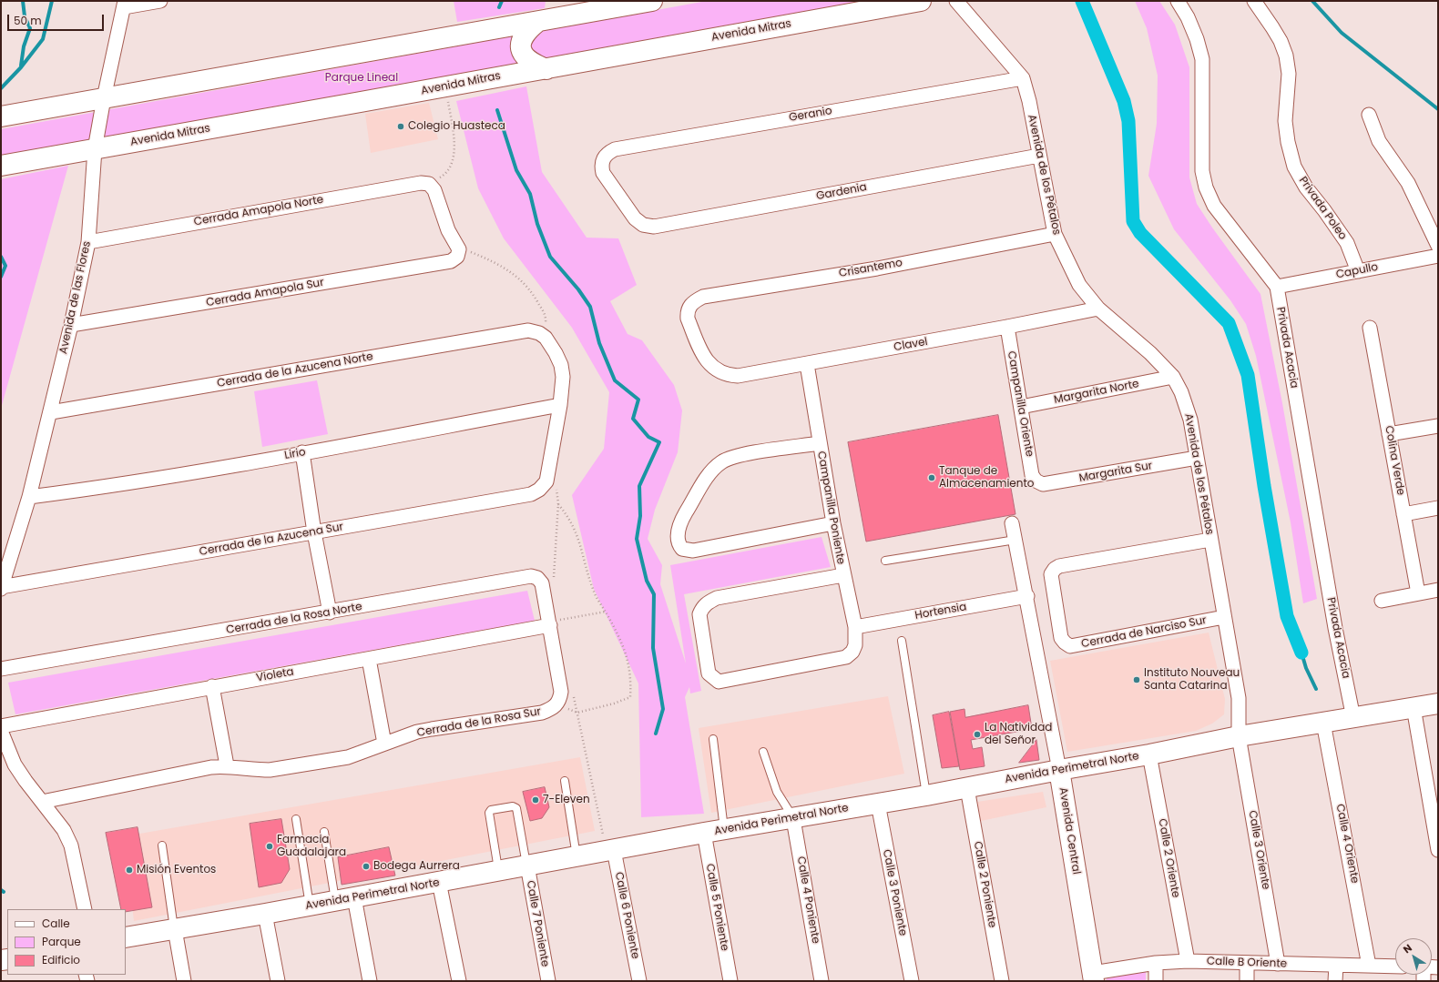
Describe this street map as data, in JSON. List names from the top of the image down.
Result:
{
  "streets": {
    "street": [
      "Avenida Mitras",
      "Geranio",
      "Avenida de los Pétalos",
      "Gardenia",
      "Privada Poleo",
      "Cerrada Amapola Norte",
      "Crisantemo",
      "Capullo",
      "Cerrada Amapola Sur",
      "Avenida de las Flores",
      "Clavel",
      "Privada Acacia",
      "Cerrada de la Azucena Norte",
      "Margarita Norte",
      "Campanilla Oriente",
      "Lirio",
      "Colina Verde",
      "Margarita Sur",
      "Campanilla Poniente",
      "Cerrada de la Azucena Sur",
      "Hortensia",
      "Cerrada de la Rosa Norte",
      "Cerrada de Narciso Sur",
      "Violeta",
      "Cerrada de la Rosa Sur",
      "Avenida Perimetral Norte",
      "Avenida Central",
      "Calle 4 Oriente",
      "Calle 3 Oriente",
      "Calle 2 Oriente",
      "Calle 2 Poniente",
      "Calle 3 Poniente",
      "Calle 4 Poniente",
      "Calle 5 Poniente",
      "Calle 6 Poniente",
      "Calle 7 Poniente",
      "Calle B Oriente"
    ]
  },
  "crossings": [
    ["Avenida Mitras", "Avenida de las Flores"],
    ["Geranio", "Avenida de los Pétalos"],
    ["Geranio", "Gardenia"],
    ["Avenida de los Pétalos", "Gardenia"],
    ["Avenida de los Pétalos", "Crisantemo"],
    ["Avenida de los Pétalos", "Clavel"],
    ["Avenida de los Pétalos", "Margarita Norte"],
    ["Avenida de los Pétalos", "Margarita Sur"],
    ["Avenida de los Pétalos", "Cerrada de Narciso Sur"],
    ["Avenida de los Pétalos", "Avenida Perimetral Norte"],
    ["Avenida de los Pétalos", "Calle 3 Oriente"],
    ["Privada Poleo", "Capullo"],
    ["Cerrada Amapola Norte", "Avenida de las Flores"],
    ["Crisantemo", "Clavel"],
    ["Capullo", "Privada Acacia"],
    ["Cerrada Amapola Sur", "Avenida de las Flores"],
    ["Avenida de las Flores", "Cerrada de la Azucena Norte"],
    ["Avenida de las Flores", "Lirio"],
    ["Avenida de las Flores", "Cerrada de la Azucena Sur"],
    ["Clavel", "Campanilla Oriente"],
    ["Clavel", "Campanilla Poniente"],
    ["Privada Acacia", "Avenida Perimetral Norte"],
    ["Margarita Norte", "Campanilla Oriente"],
    ["Campanilla Oriente", "Margarita Sur"],
    ["Campanilla Poniente", "Hortensia"],
    ["Hortensia", "Avenida Central"],
    ["Cerrada de la Rosa Norte", "Violeta"],
    ["Avenida Perimetral Norte", "Avenida Central"],
    ["Avenida Perimetral Norte", "Calle 4 Oriente"],
    ["Avenida Perimetral Norte", "Calle 3 Oriente"],
    ["Avenida Perimetral Norte", "Calle 2 Oriente"],
    ["Avenida Perimetral Norte", "Calle 2 Poniente"],
    ["Avenida Perimetral Norte", "Calle 3 Poniente"],
    ["Avenida Perimetral Norte", "Calle 4 Poniente"],
    ["Avenida Perimetral Norte", "Calle 5 Poniente"],
    ["Avenida Perimetral Norte", "Calle 6 Poniente"],
    ["Avenida Perimetral Norte", "Calle 7 Poniente"],
    ["Avenida Central", "Calle B Oriente"],
    ["Calle 4 Oriente", "Calle B Oriente"],
    ["Calle 3 Oriente", "Calle B Oriente"],
    ["Calle 2 Oriente", "Calle B Oriente"]
  ],
  "parks": ["Parque Lineal"],
  "places": [
    "Colegio Huasteca",
    "Tanque de Almacenamiento",
    "Instituto Nouveau Santa Catarina",
    "La Natividad del Señor",
    "7-Eleven",
    "Farmacia Guadalajara",
    "Bodega Aurrera",
    "Misión Eventos"
  ],
  "legend": ["Calle", "Parque", "Edificio"],
  "scale_bar": "50 m",
  "north": "top left"
}
